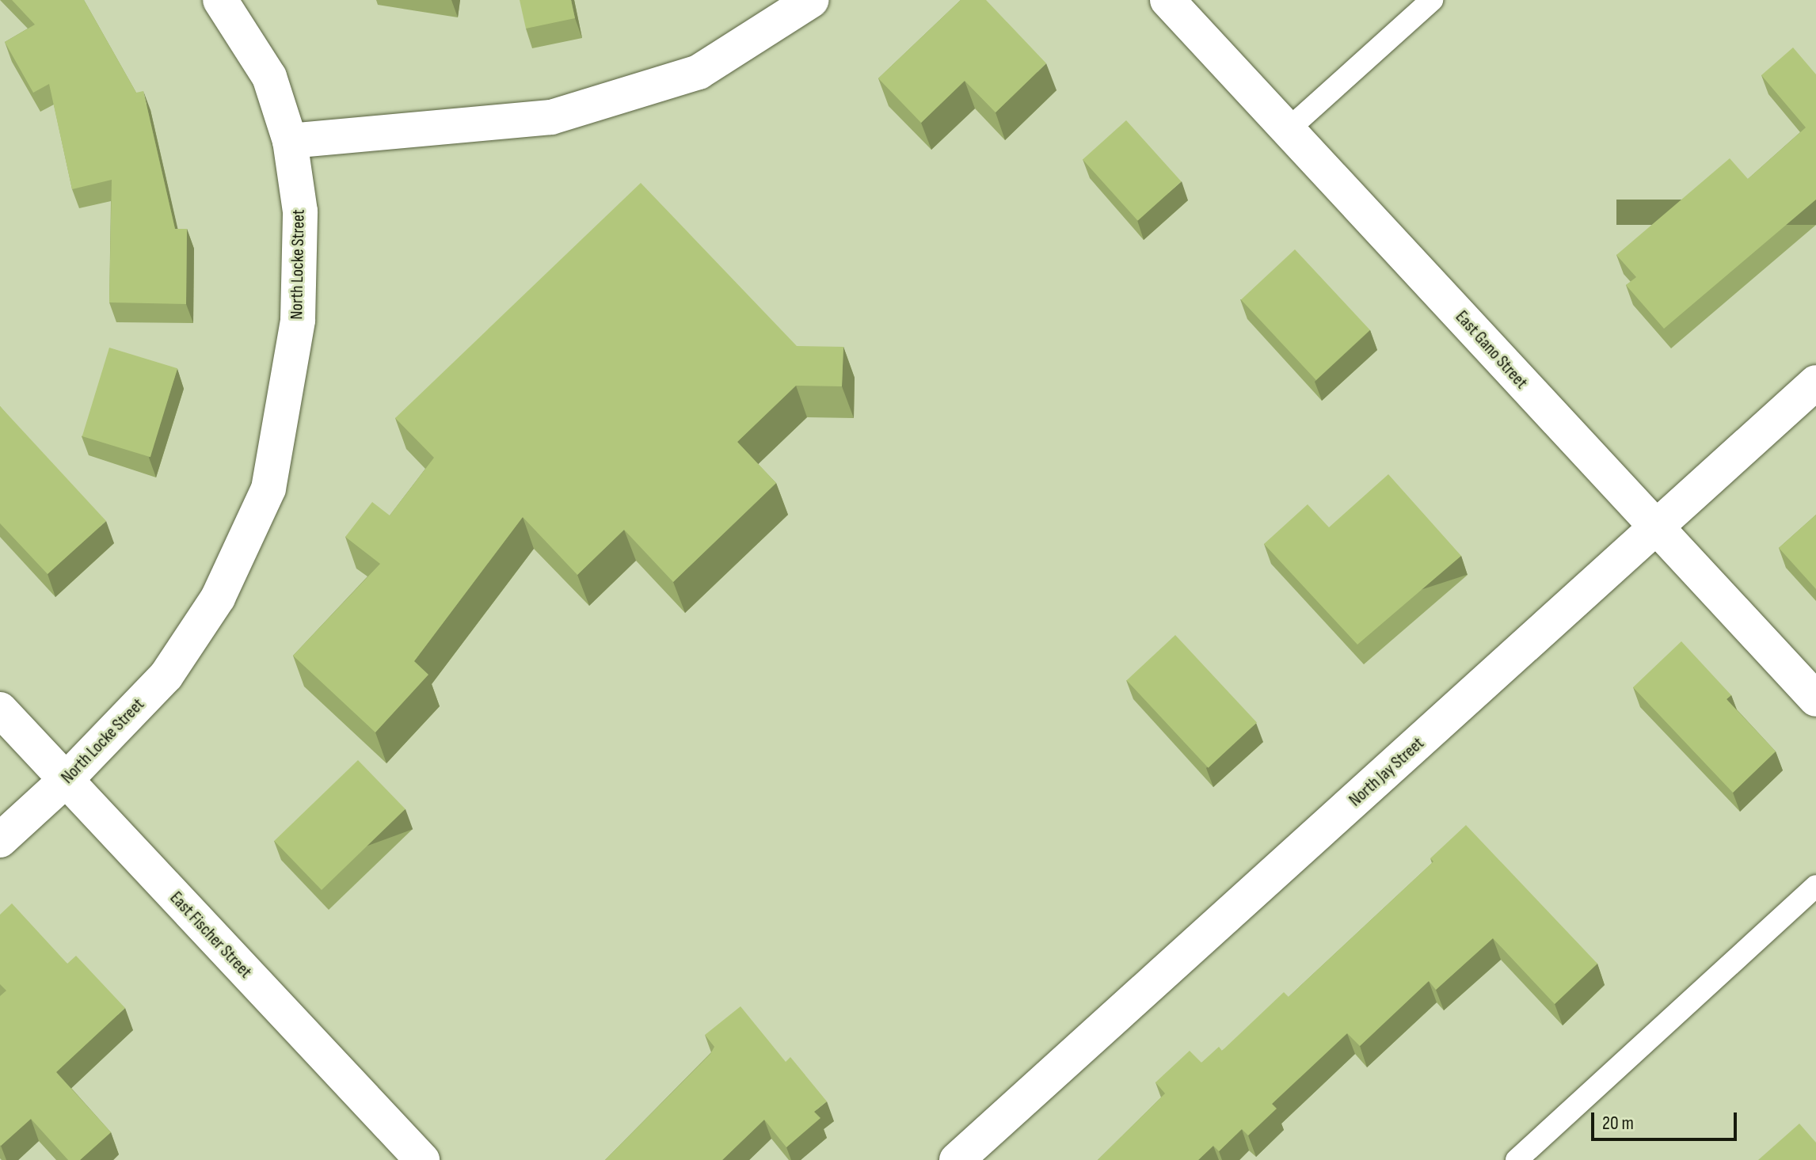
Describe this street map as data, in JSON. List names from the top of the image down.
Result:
{
  "streets": {
    "street": [
      "North Locke Street",
      "East Gano Street",
      "North Jay Street",
      "East Fischer Street"
    ]
  },
  "crossings": [
    ["North Locke Street", "East Fischer Street"],
    ["East Gano Street", "North Jay Street"]
  ],
  "scale_bar": "20 m"
}
